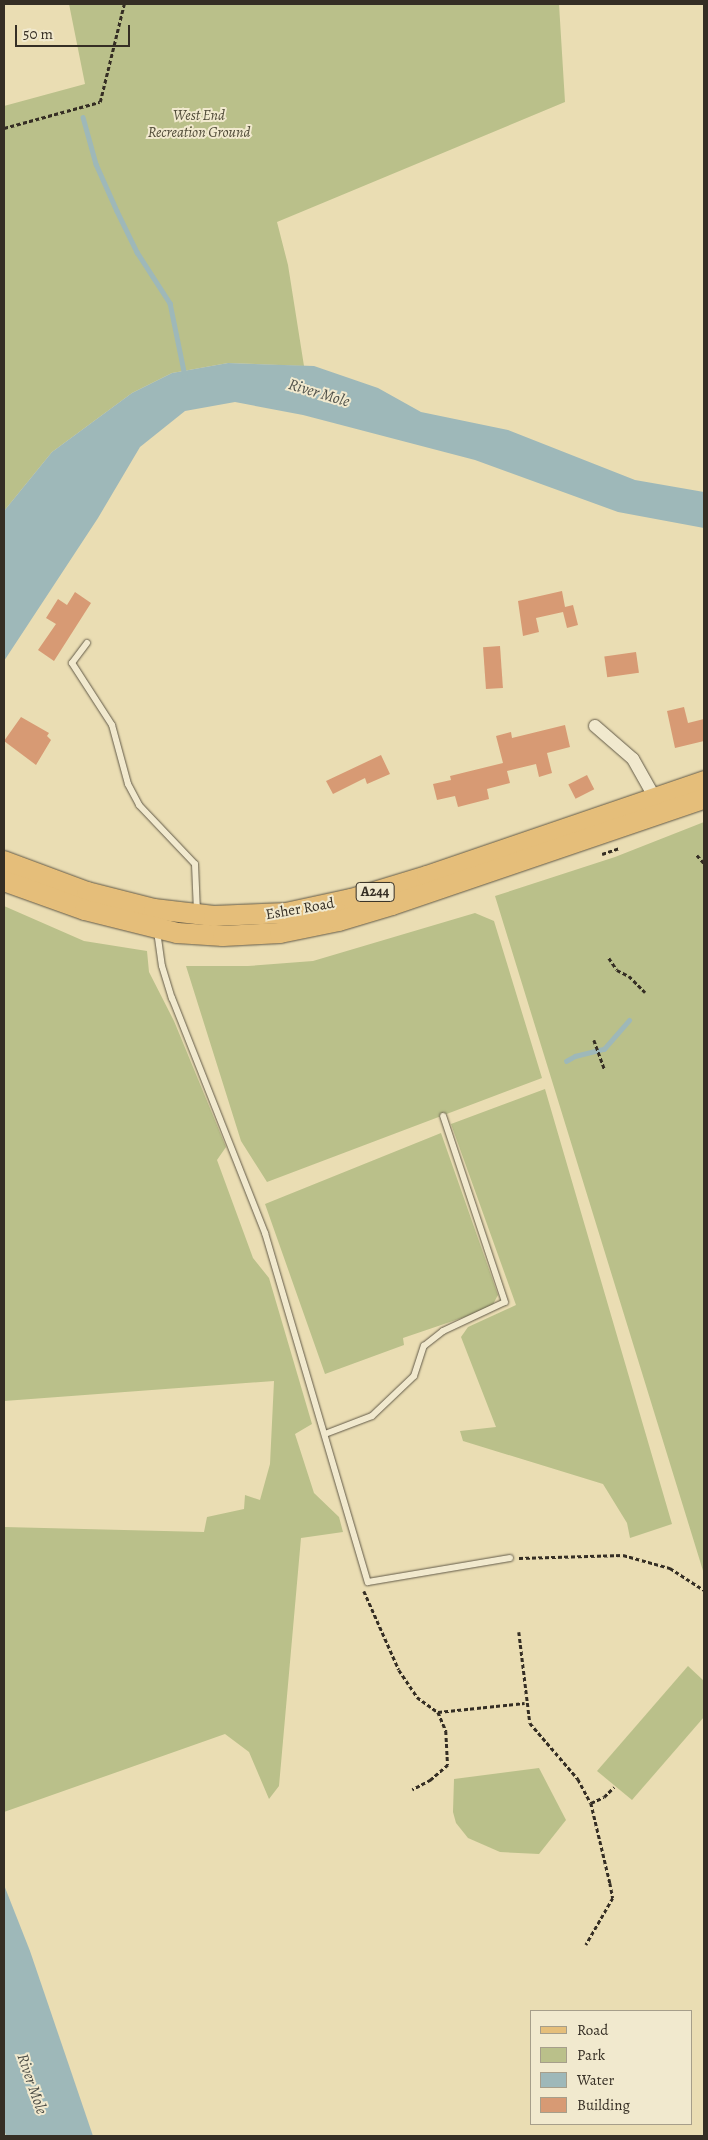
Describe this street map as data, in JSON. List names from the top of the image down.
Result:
{
  "streets": {
    "main road": ["A244", "Esher Road"]
  },
  "water": ["River Mole"],
  "parks": ["West End Recreation Ground"],
  "legend": [
    "Road",
    "Park",
    "Water",
    "Building"
  ],
  "scale_bar": "50 m"
}
